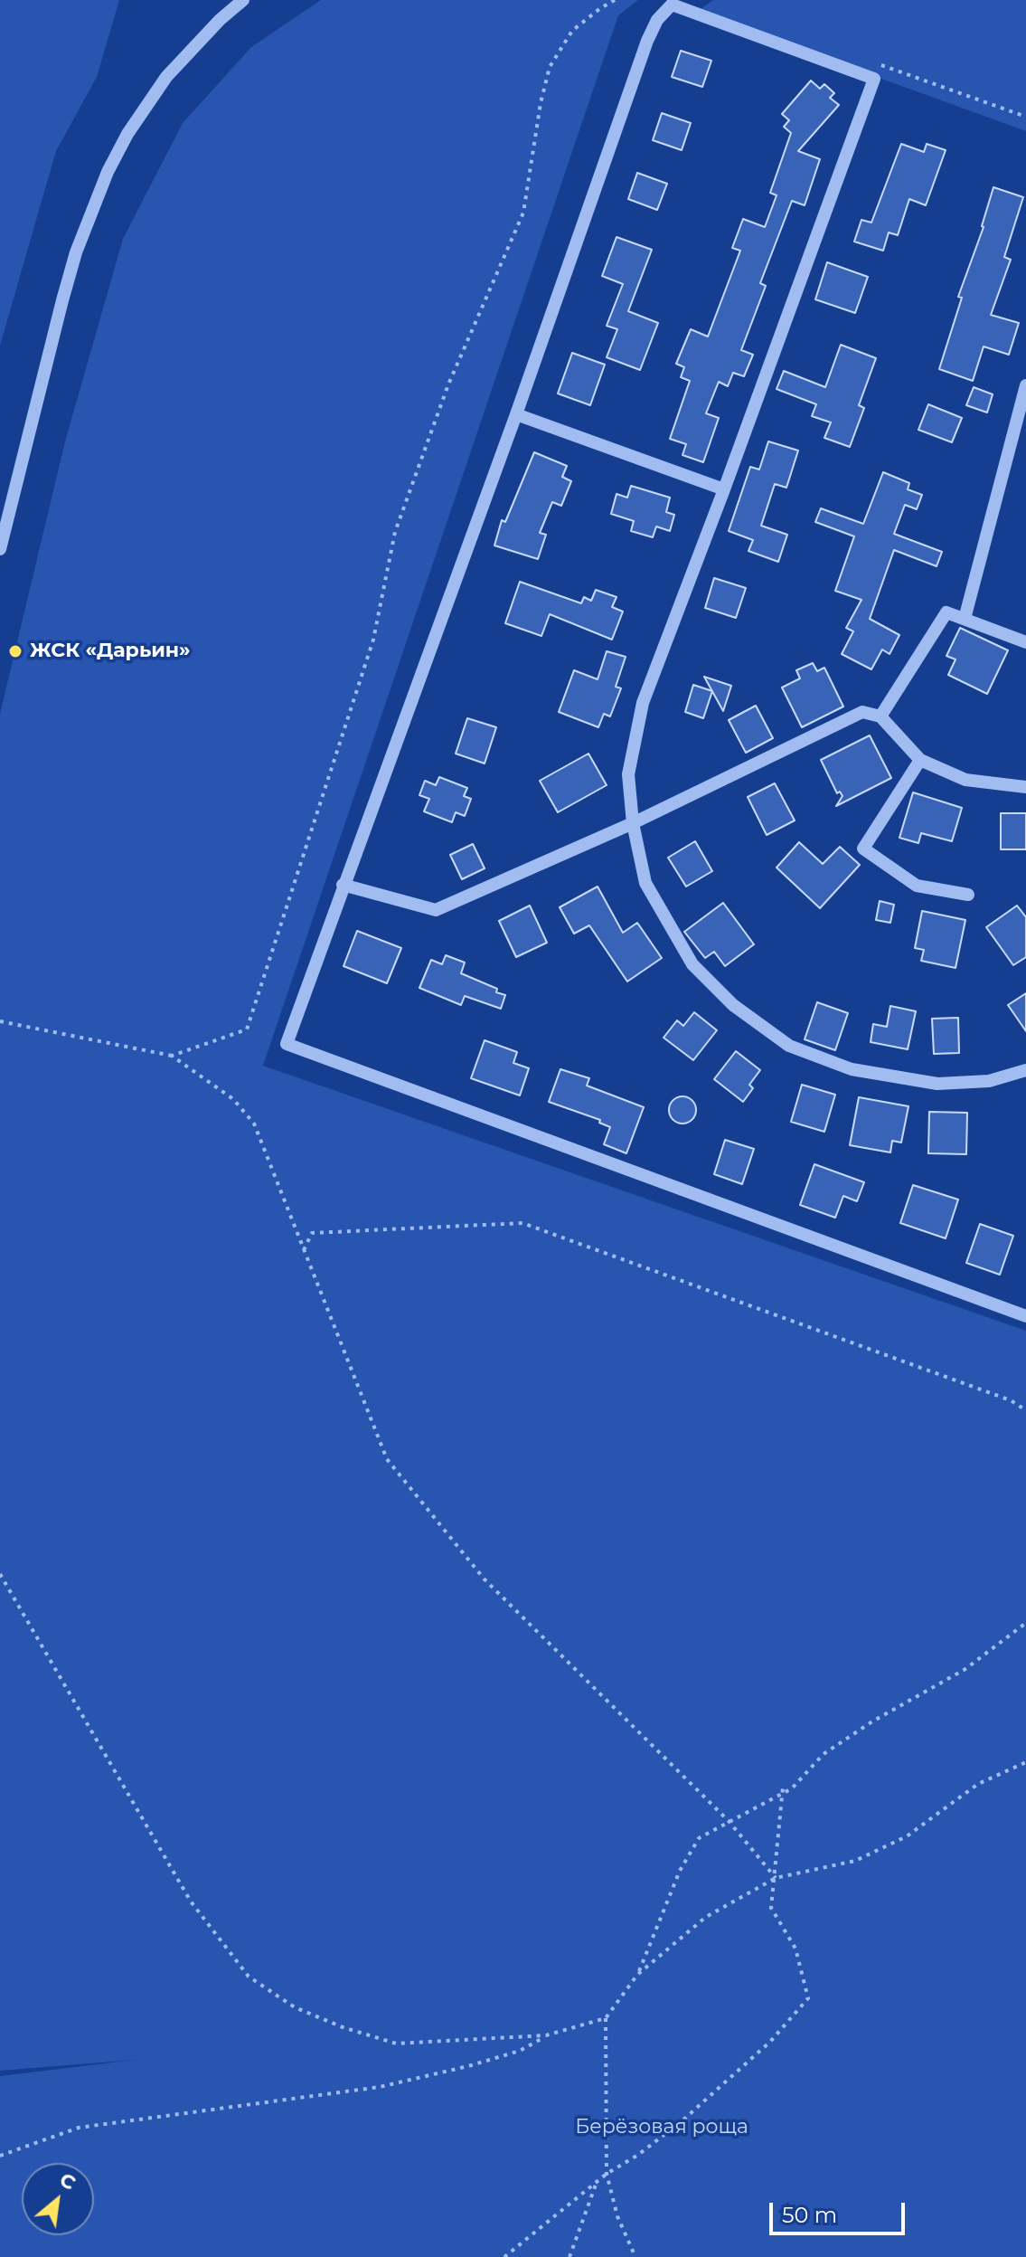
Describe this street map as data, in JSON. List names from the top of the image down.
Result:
{
  "parks": ["Берёзовая роща"],
  "places": ["ЖСК «Дарьин»"],
  "scale_bar": "50 m",
  "north": "top right"
}
